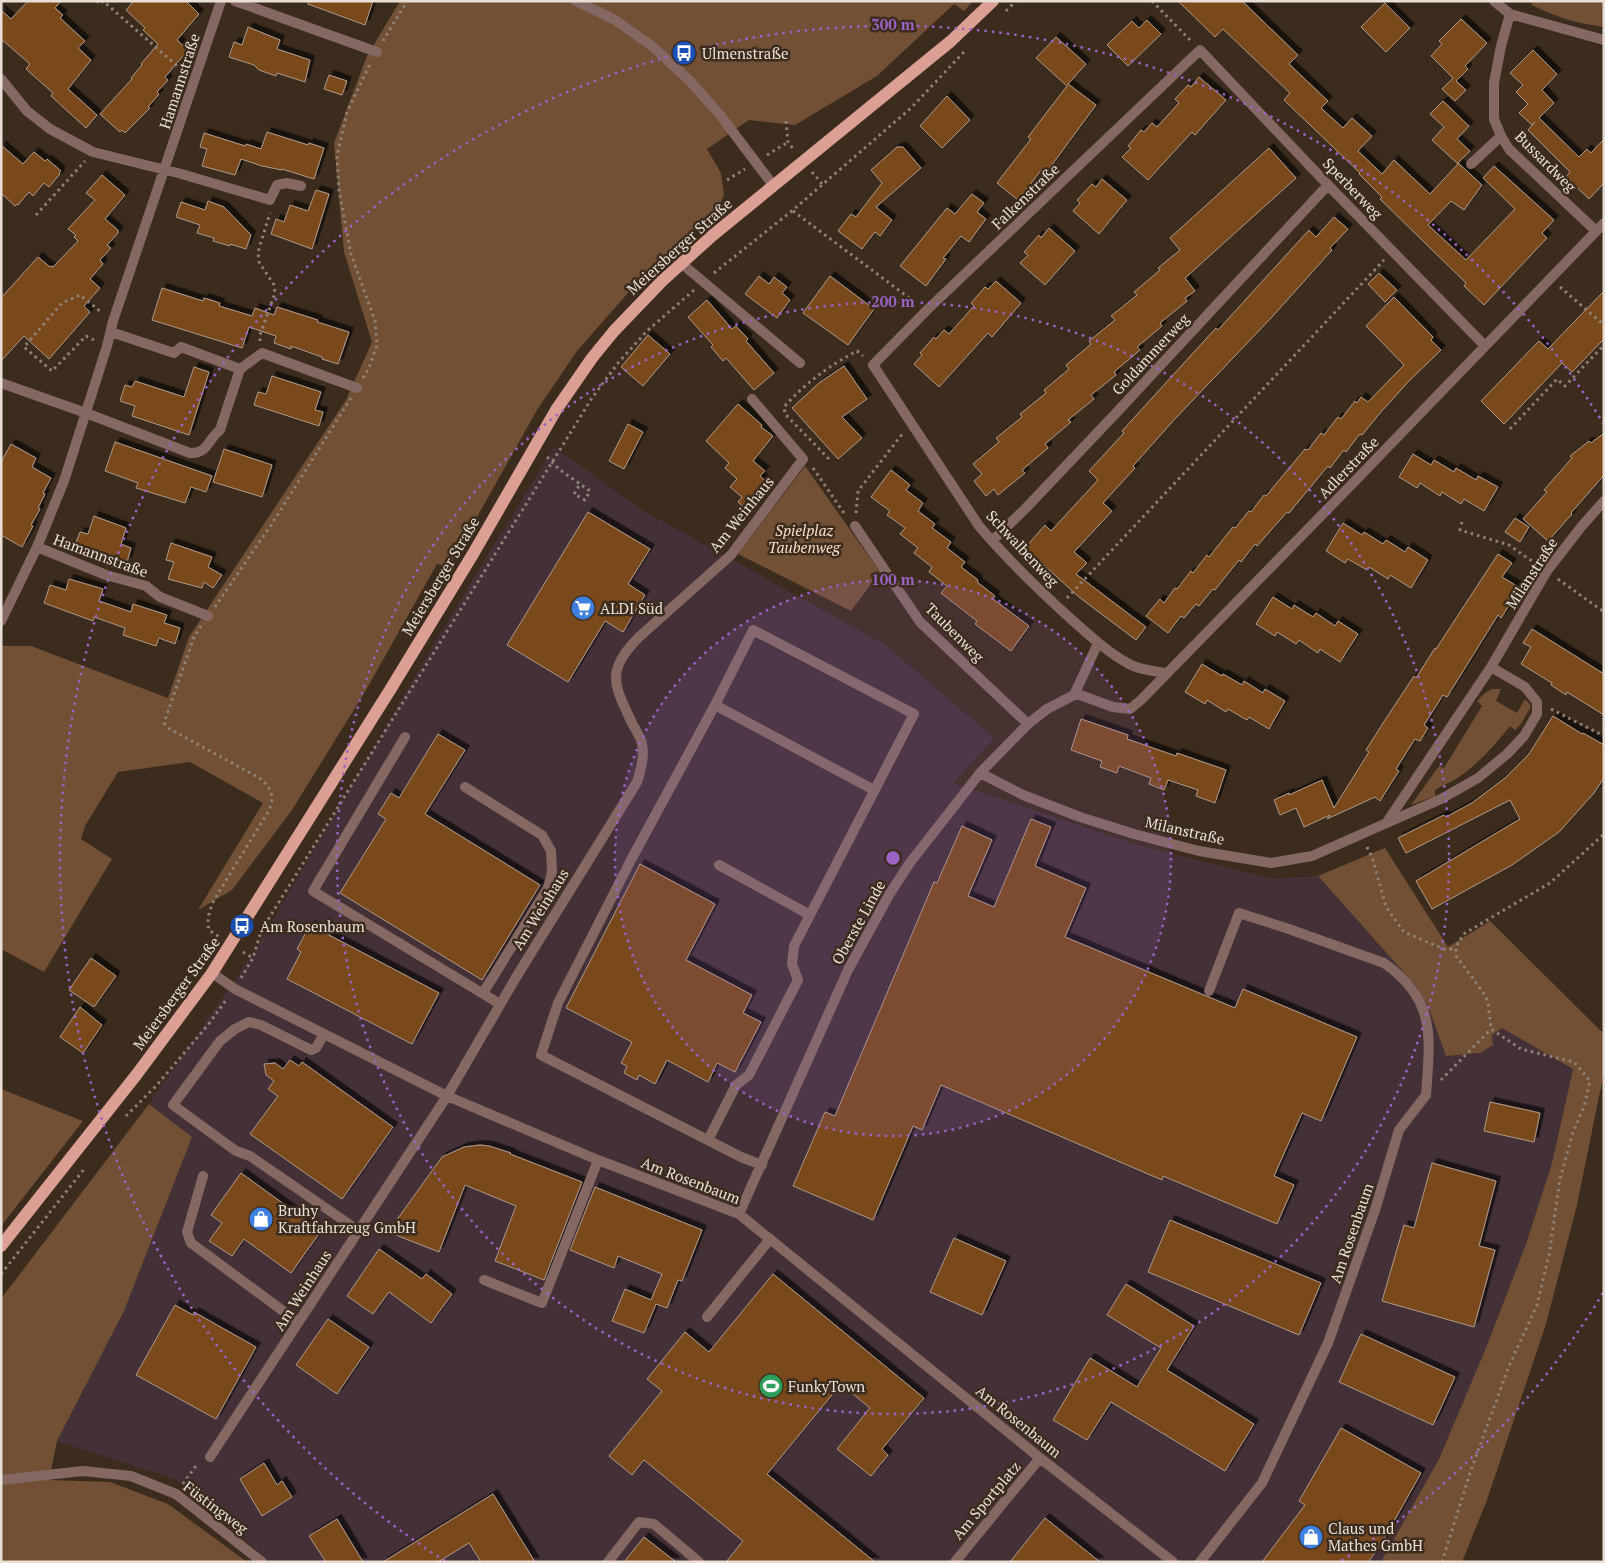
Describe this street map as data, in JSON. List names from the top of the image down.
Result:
{
  "streets": {
    "main road": ["Meiersberger Straße"],
    "street": [
      "Hamannstraße",
      "Bussardweg",
      "Sperberweg",
      "Falkenstraße",
      "Goldammerweg",
      "Adlerstraße",
      "Am Weinhaus",
      "Schwalbenweg",
      "Milanstraße",
      "Taubenweg",
      "Oberste Linde",
      "Am Rosenbaum",
      "Am Sportplatz",
      "Füstingweg"
    ]
  },
  "crossings": [
    ["Bussardweg", "Adlerstraße"],
    ["Sperberweg", "Falkenstraße"],
    ["Sperberweg", "Goldammerweg"],
    ["Sperberweg", "Adlerstraße"],
    ["Falkenstraße", "Schwalbenweg"],
    ["Meiersberger Straße", "Am Rosenbaum"],
    ["Goldammerweg", "Schwalbenweg"],
    ["Adlerstraße", "Oberste Linde"],
    ["Am Weinhaus", "Am Rosenbaum"],
    ["Milanstraße", "Oberste Linde"],
    ["Taubenweg", "Oberste Linde"],
    ["Oberste Linde", "Am Rosenbaum"],
    ["Am Rosenbaum", "Am Sportplatz"]
  ],
  "parks": ["Spielplaz Taubenweg"],
  "places": {
    "bus stop": ["Ulmenstraße", "Am Rosenbaum"],
    "supermarket": ["ALDI Süd"],
    "shop": ["Bruhy Kraftfahrzeug GmbH", "Claus und Mathes GmbH"],
    "sports": ["FunkyTown"]
  },
  "rings": ["300 m", "200 m", "100 m"]
}
